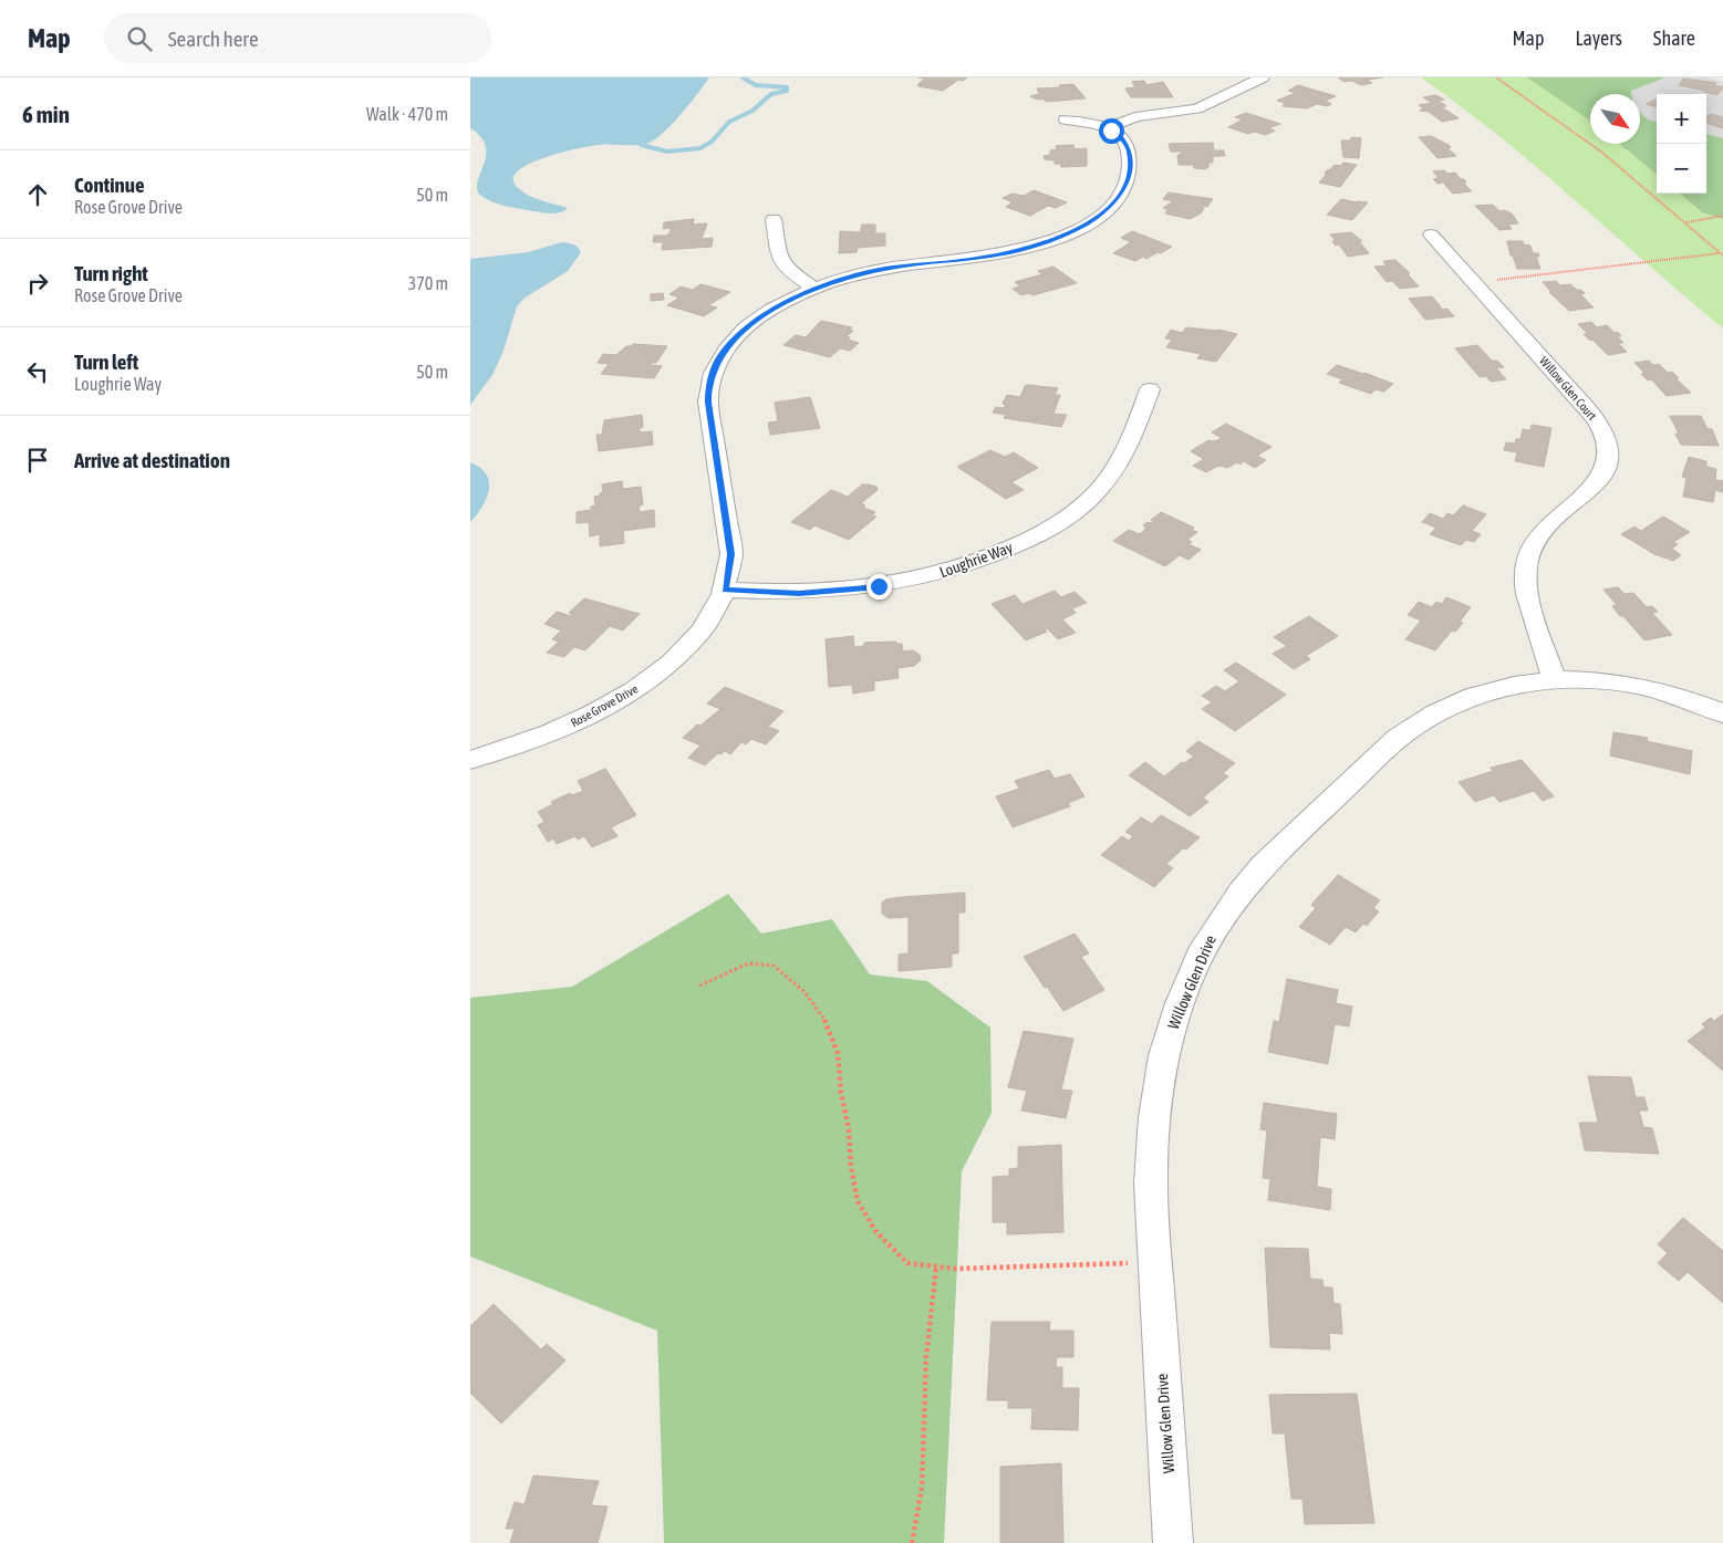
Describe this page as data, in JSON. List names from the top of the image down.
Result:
{
  "streets": {
    "street": [
      "Willow Glen Court",
      "Loughrie Way",
      "Rose Grove Drive",
      "Willow Glen Drive"
    ]
  },
  "crossings": [
    ["Willow Glen Court", "Willow Glen Drive"],
    ["Loughrie Way", "Rose Grove Drive"]
  ],
  "north": "bottom right",
  "page": {
    "header": "Map",
    "search": "Search here",
    "nav": ["Map", "Layers", "Share"],
    "heading": ["6 min", "Walk · 470 m"],
    "map_buttons": ["+", "−"],
    "list": [
      ["Continue", "Rose Grove Drive", "50 m"],
      ["Turn right", "Rose Grove Drive", "370 m"],
      ["Turn left", "Loughrie Way", "50 m"],
      "Arrive at destination"
    ]
  }
}
